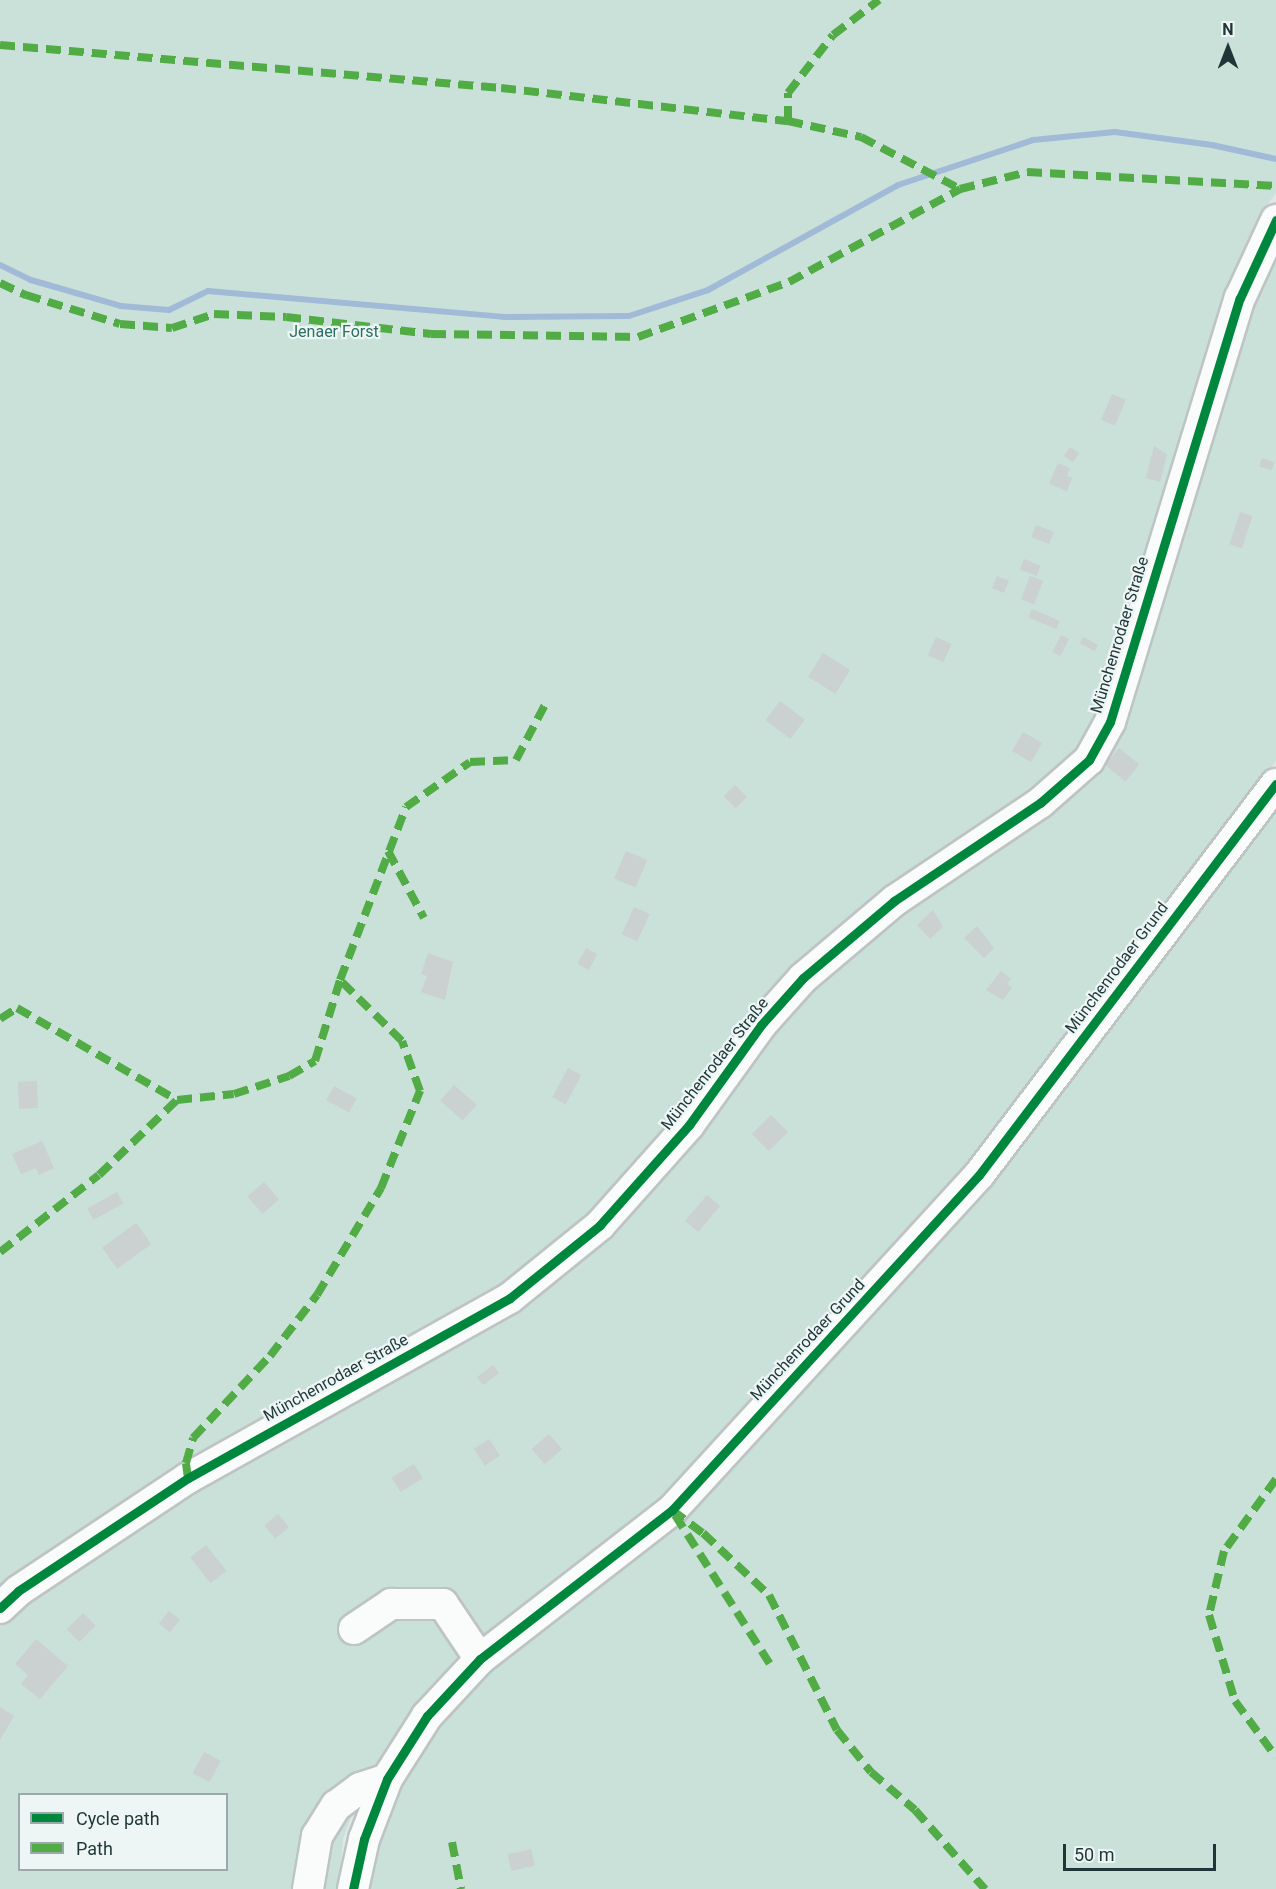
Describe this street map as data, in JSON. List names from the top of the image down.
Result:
{
  "streets": {
    "street": ["Münchenrodaer Straße", "Münchenrodaer Grund"]
  },
  "parks": ["Jenaer Forst"],
  "legend": ["Cycle path", "Path"],
  "scale_bar": "50 m",
  "north": "top"
}
